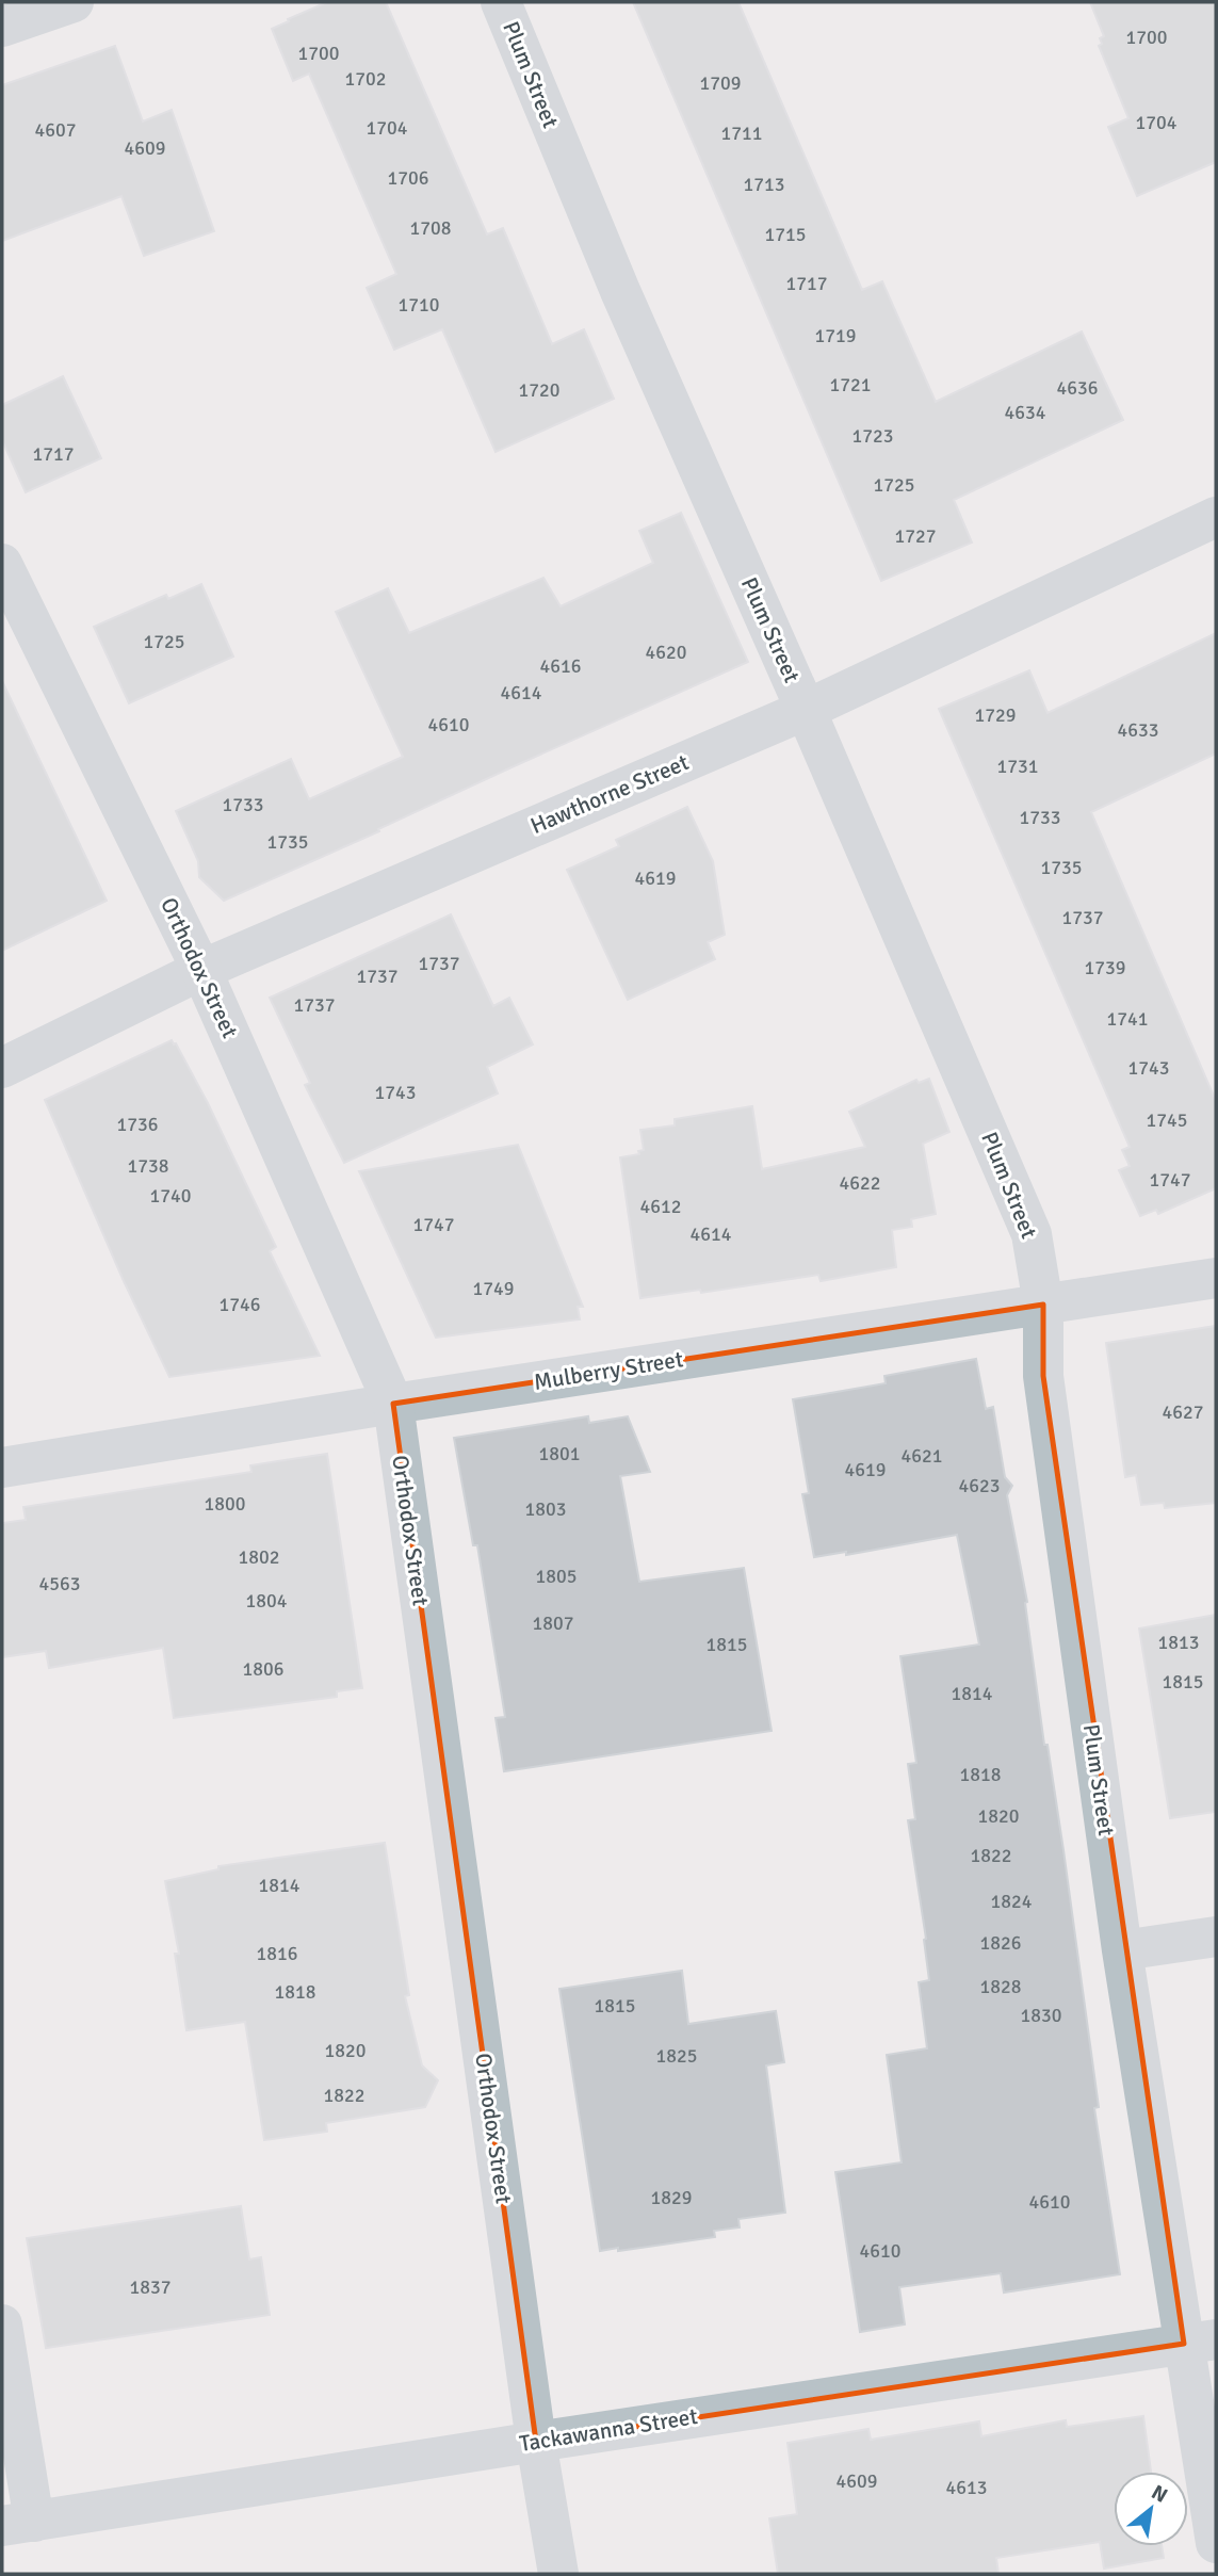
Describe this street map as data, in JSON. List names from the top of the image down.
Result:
{
  "streets": {
    "street": [
      "Plum Street",
      "Hawthorne Street",
      "Orthodox Street",
      "Mulberry Street",
      "Tackawanna Street"
    ]
  },
  "crossings": [
    ["Plum Street", "Hawthorne Street"],
    ["Plum Street", "Mulberry Street"],
    ["Plum Street", "Tackawanna Street"],
    ["Hawthorne Street", "Orthodox Street"],
    ["Orthodox Street", "Mulberry Street"],
    ["Orthodox Street", "Tackawanna Street"]
  ],
  "house_numbers": [
    "1700",
    "1700",
    "1702",
    "1709",
    "1704",
    "1704",
    "4607",
    "1711",
    "4609",
    "1706",
    "1713",
    "1708",
    "1715",
    "1717",
    "1710",
    "1719",
    "1721",
    "4636",
    "1720",
    "4634",
    "1723",
    "1717",
    "1725",
    "1727",
    "1725",
    "4620",
    "4616",
    "4614",
    "1729",
    "4610",
    "4633",
    "1731",
    "1733",
    "1733",
    "1735",
    "1735",
    "4619",
    "1737",
    "1737",
    "1739",
    "1737",
    "1737",
    "1741",
    "1743",
    "1743",
    "1745",
    "1736",
    "1738",
    "1747",
    "4622",
    "1740",
    "4612",
    "1747",
    "4614",
    "1749",
    "1746",
    "4627",
    "1801",
    "4621",
    "4619",
    "4623",
    "1800",
    "1803",
    "1802",
    "1805",
    "4563",
    "1804",
    "1807",
    "1813",
    "1815",
    "1806",
    "1815",
    "1814",
    "1818",
    "1820",
    "1822",
    "1814",
    "1824",
    "1826",
    "1816",
    "1828",
    "1818",
    "1815",
    "1830",
    "1820",
    "1825",
    "1822",
    "1829",
    "4610",
    "4610",
    "1837",
    "4609",
    "4613"
  ],
  "north": "top right"
}
